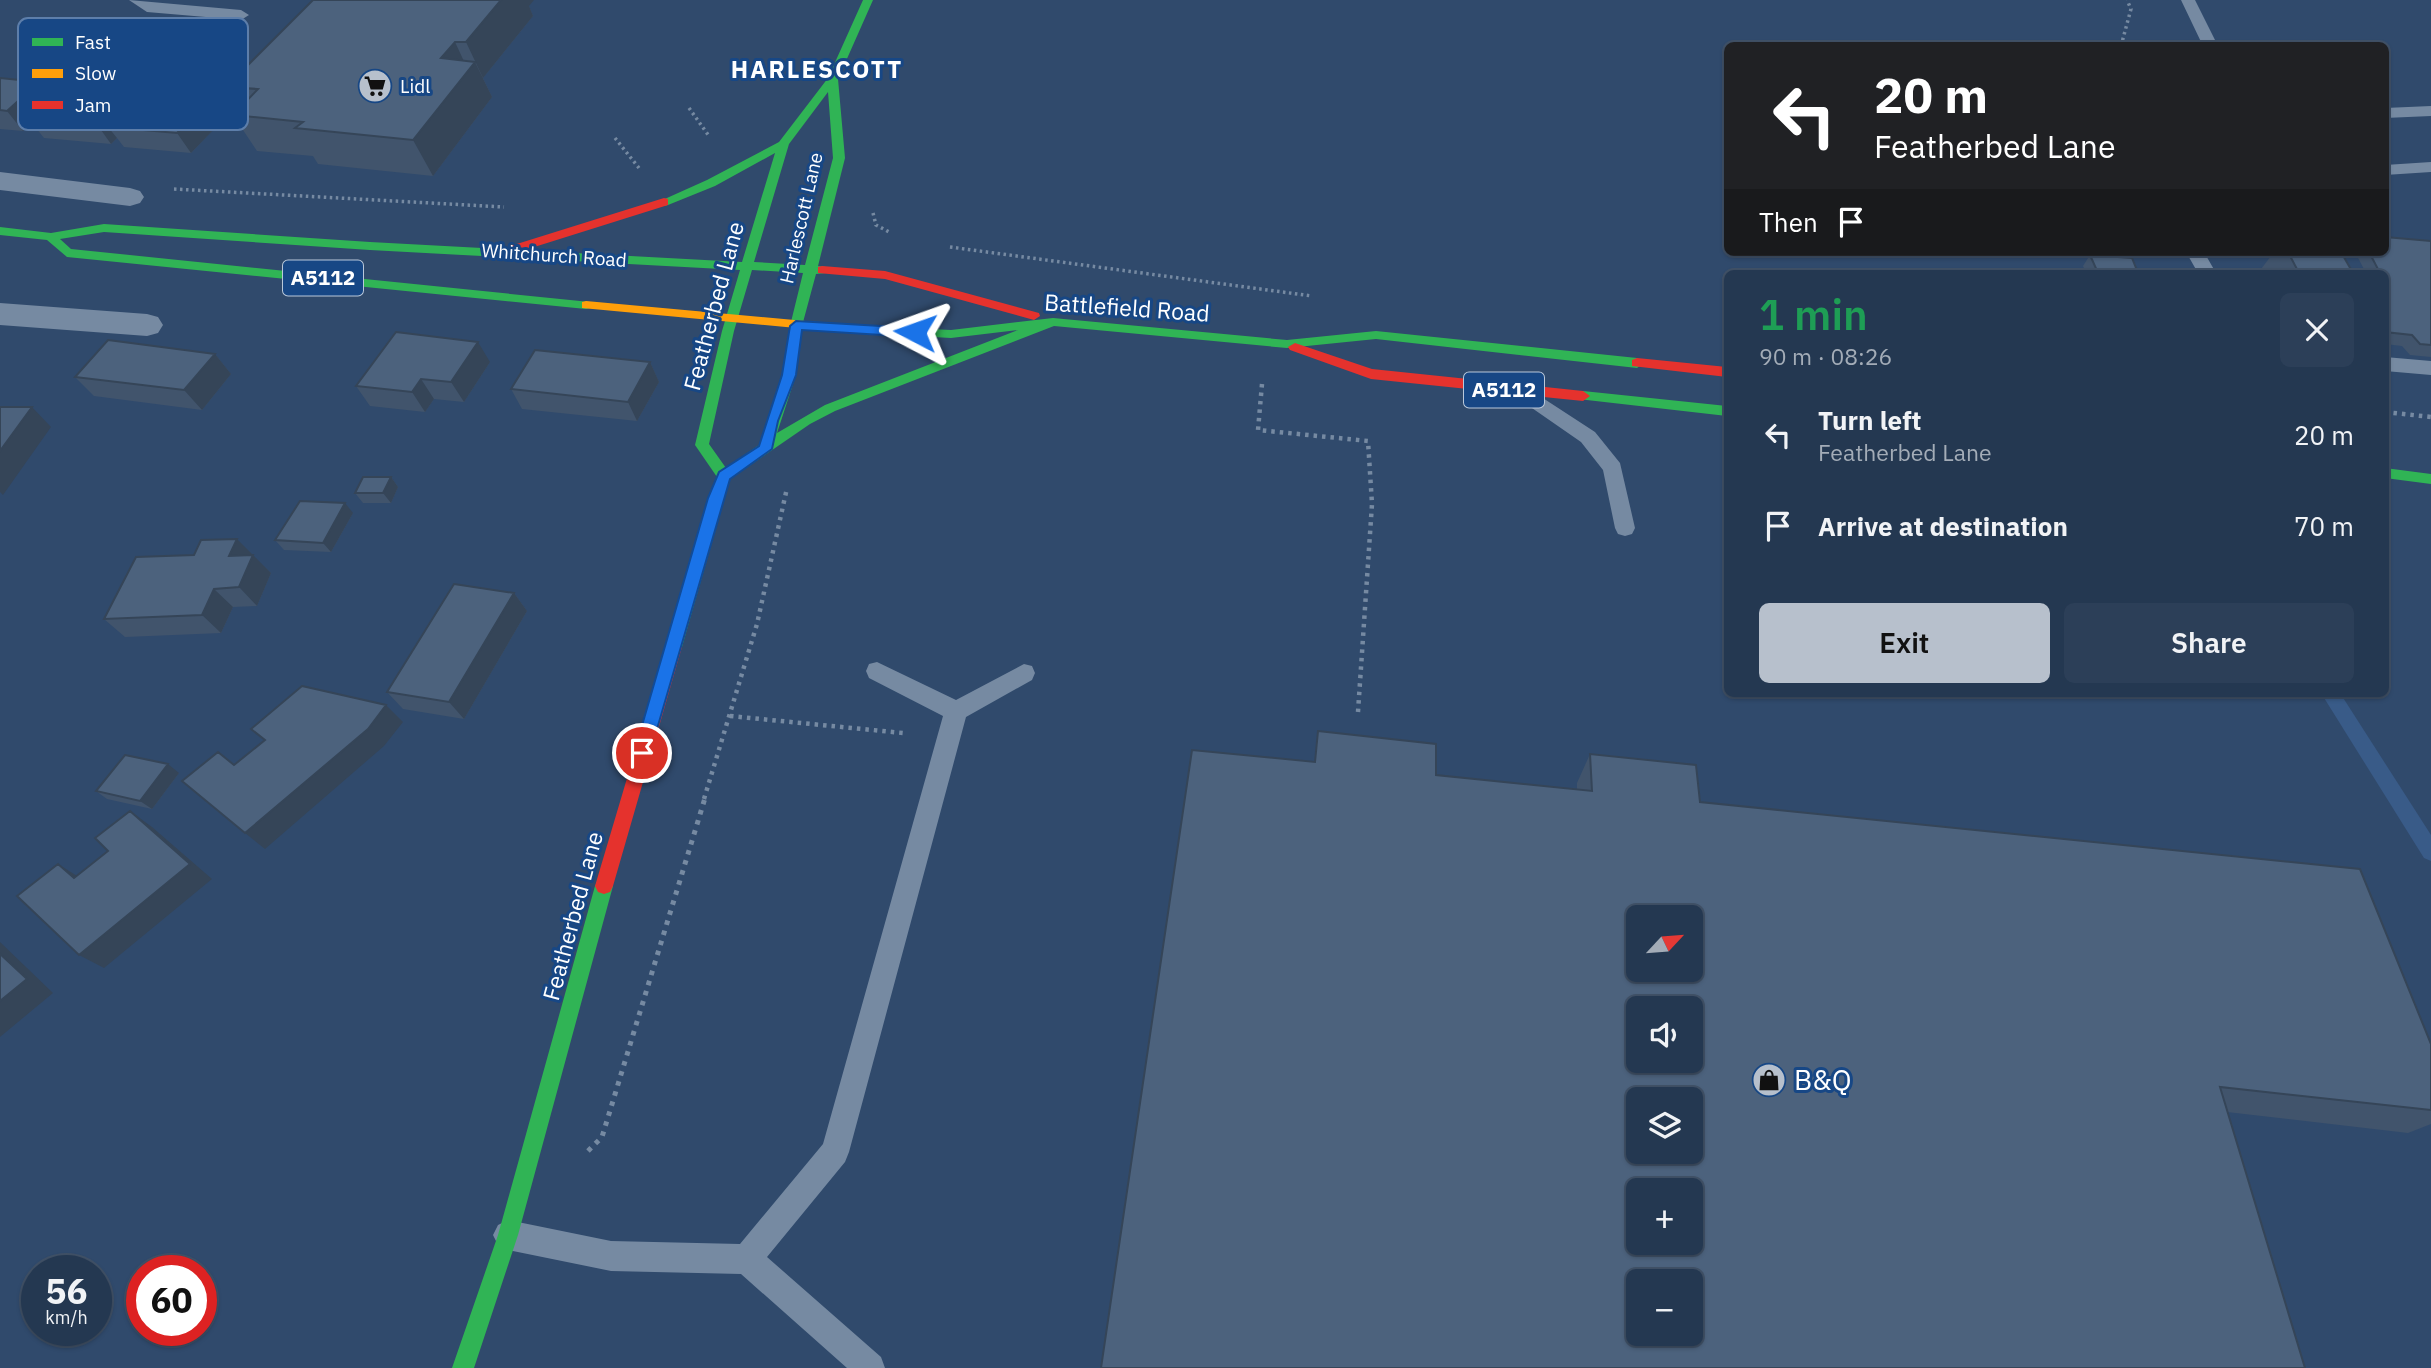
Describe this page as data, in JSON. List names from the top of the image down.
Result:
{
  "streets": {
    "main road": [
      "Harlescott Lane",
      "Whitchurch Road",
      "A5112",
      "Featherbed Lane",
      "Battlefield Road"
    ]
  },
  "crossings": [
    ["Harlescott Lane", "Whitchurch Road"],
    ["Harlescott Lane", "Battlefield Road"],
    ["Whitchurch Road", "Featherbed Lane"],
    ["Whitchurch Road", "Battlefield Road"]
  ],
  "districts": ["HARLESCOTT"],
  "places": {
    "supermarket": ["Lidl"],
    "shop": ["B&Q"]
  },
  "legend": ["Fast", "Slow", "Jam"],
  "north": "top right",
  "page": {
    "turn": ["20 m", "Featherbed Lane"],
    "then": "Then",
    "heading": ["1 min", "90 m · 08:26"],
    "list": [
      {
        "name": "Turn left",
        "note": "Featherbed Lane",
        "value": "20 m"
      },
      {
        "name": "Arrive at destination",
        "value": "70 m"
      }
    ],
    "buttons": ["Exit", "Share"],
    "map_buttons": ["+", "−"],
    "speed": "56 km/h",
    "limit": "60"
  }
}
